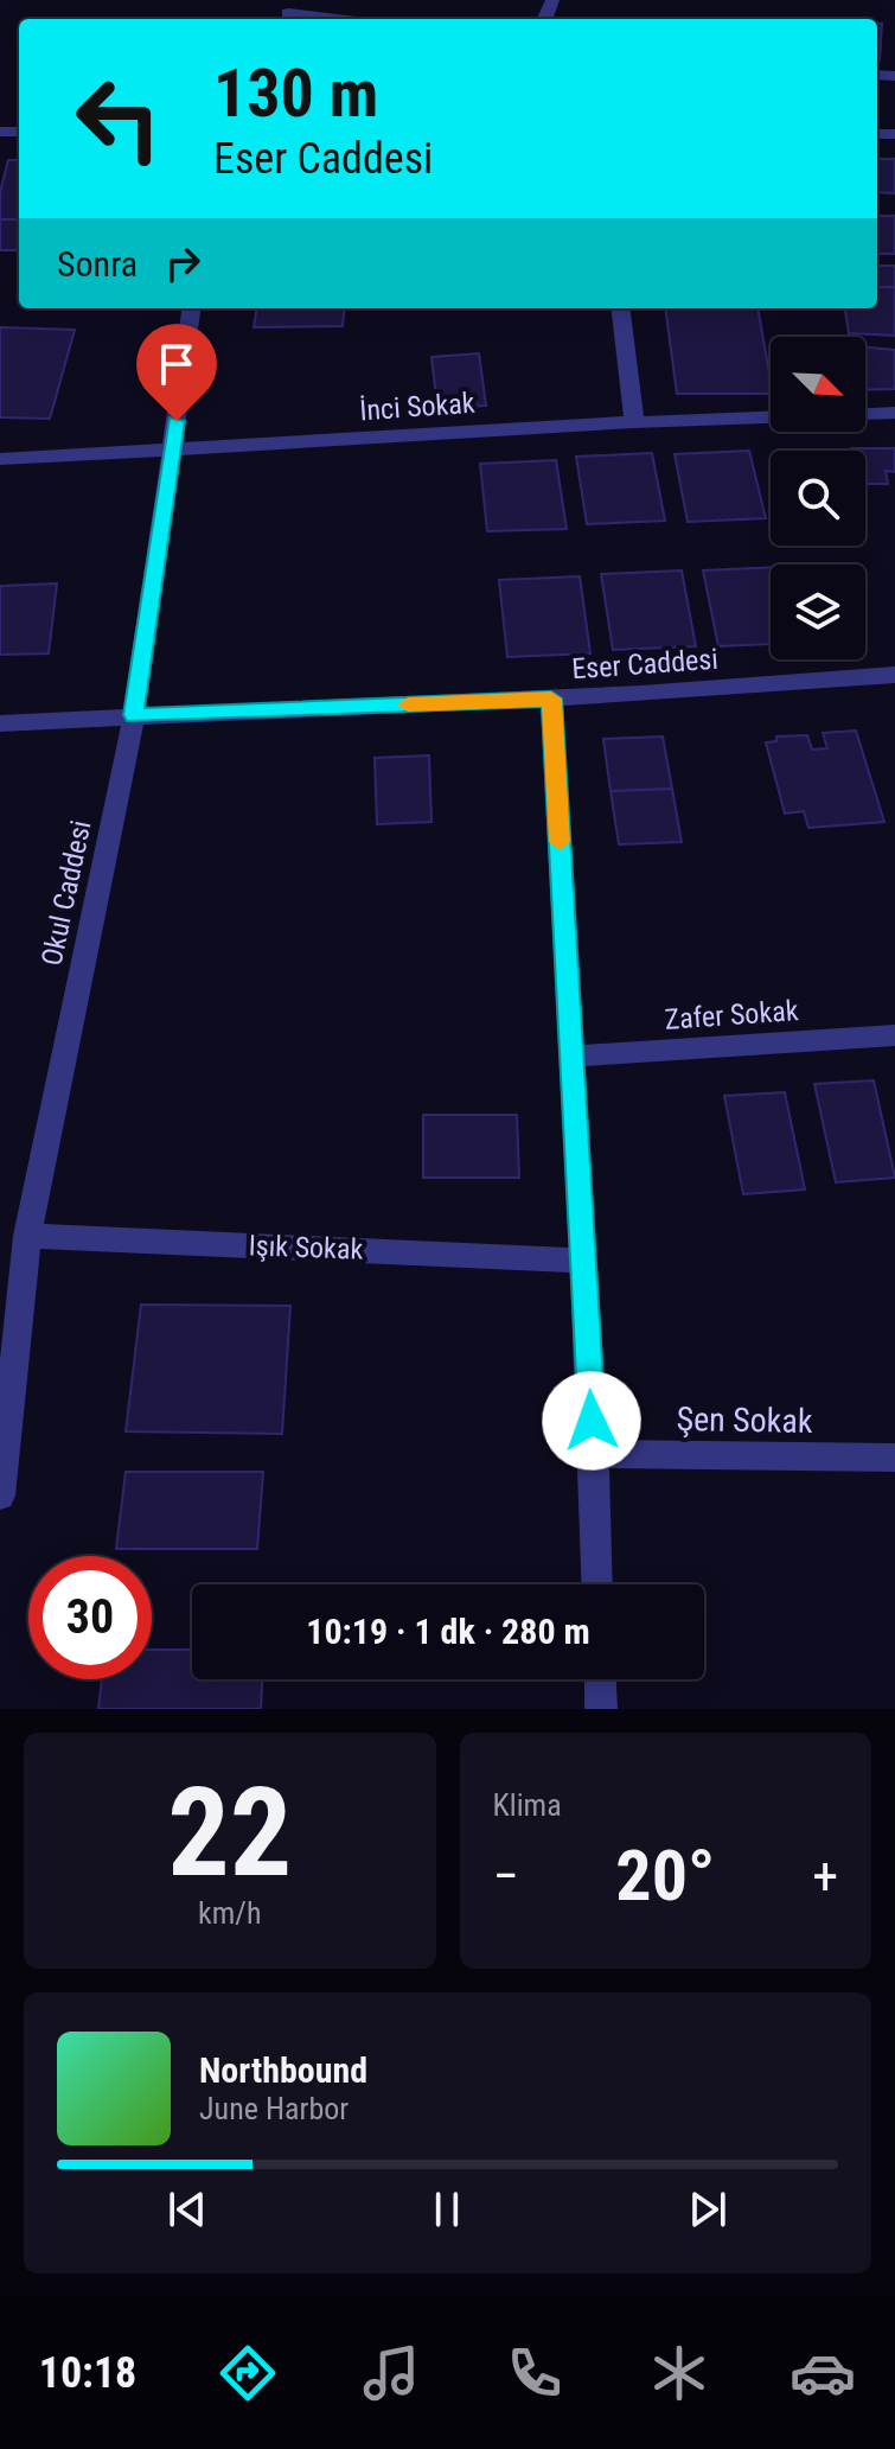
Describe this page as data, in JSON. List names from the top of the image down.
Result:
{
  "streets": {
    "street": [
      "İnci Sokak",
      "Eser Caddesi",
      "Okul Caddesi",
      "Zafer Sokak",
      "Işık Sokak",
      "Şen Sokak"
    ]
  },
  "crossings": [
    ["İnci Sokak", "Okul Caddesi"],
    ["Eser Caddesi", "Okul Caddesi"],
    ["Okul Caddesi", "Işık Sokak"]
  ],
  "north": "bottom right",
  "page": {
    "turn": ["130 m", "Eser Caddesi"],
    "then": "Sonra",
    "limit": "30",
    "trip": "10:19 · 1 dk · 280 m",
    "tile": [
      ["22", "km/h"],
      "Klima"
    ],
    "heat": ["−", "20°", "+"],
    "song": ["Northbound", "June Harbor"],
    "tabs": "10:18"
  }
}
